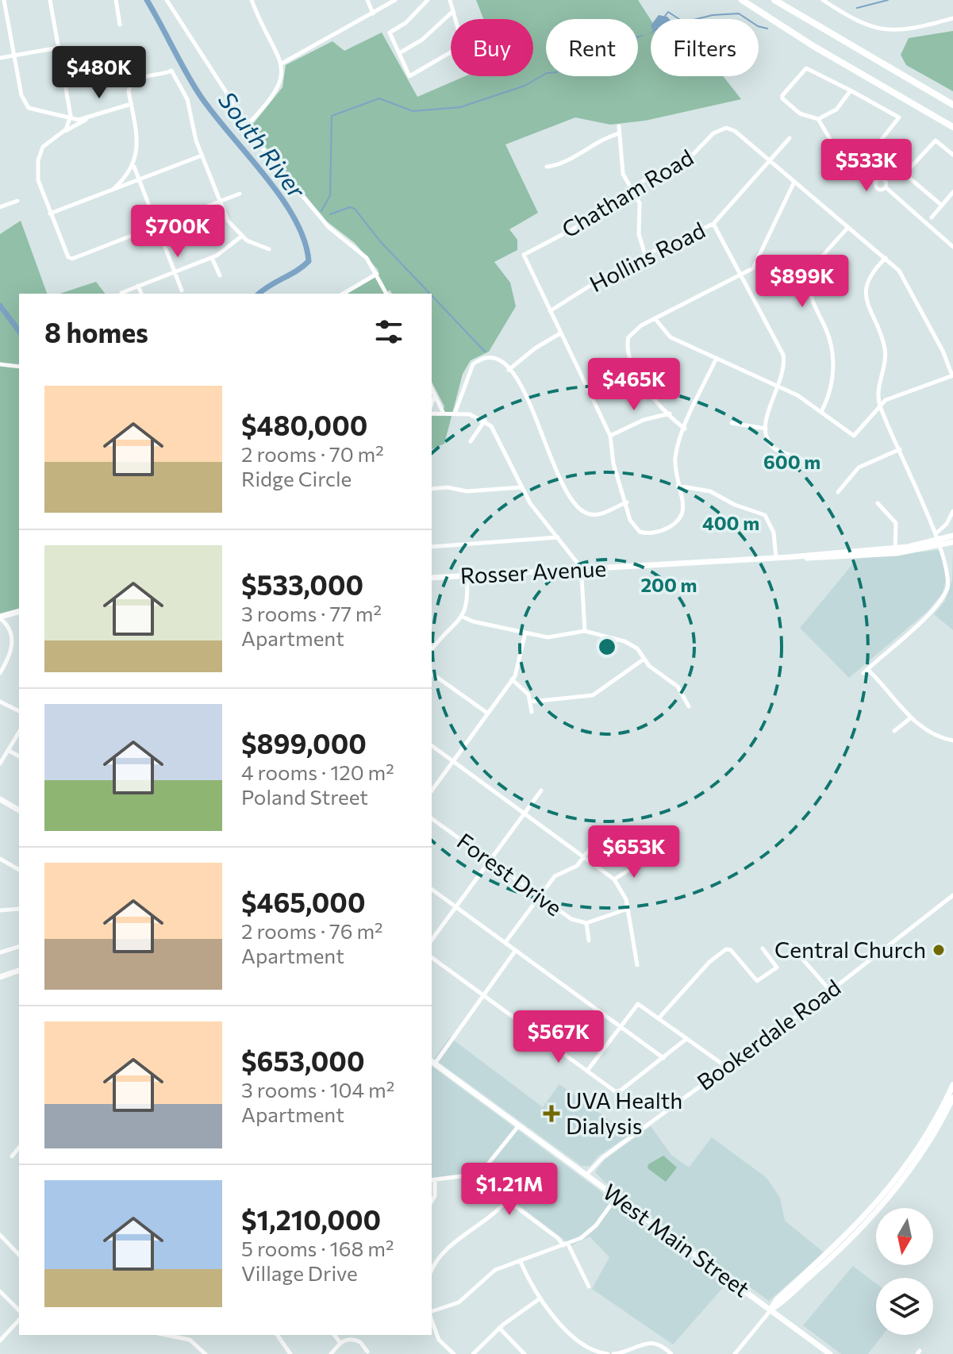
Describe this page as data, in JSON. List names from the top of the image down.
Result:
{
  "streets": {
    "main road": ["Rosser Avenue", "West Main Street"],
    "street": [
      "Chatham Road",
      "Hollins Road",
      "Forest Drive",
      "Bookerdale Road"
    ]
  },
  "crossings": [
    ["Chatham Road", "Hollins Road"],
    ["Bookerdale Road", "West Main Street"]
  ],
  "water": ["South River"],
  "places": {
    "other": ["Central Church"],
    "health": ["UVA Health Dialysis"]
  },
  "north": "bottom",
  "page": {
    "chip": ["Buy", "Rent", "Filters"],
    "price": [
      "$480K",
      "$533K",
      "$700K",
      "$899K",
      "$465K",
      "$653K",
      "$567K",
      "$1.21M"
    ],
    "heading": "8 homes",
    "list": [
      {
        "name": "$480,000",
        "note": "2 rooms · 70 m² · Ridge Circle"
      },
      {
        "name": "$533,000",
        "note": "3 rooms · 77 m² · Apartment"
      },
      {
        "name": "$899,000",
        "note": "4 rooms · 120 m² · Poland Street"
      },
      {
        "name": "$465,000",
        "note": "2 rooms · 76 m² · Apartment"
      },
      {
        "name": "$653,000",
        "note": "3 rooms · 104 m² · Apartment"
      },
      {
        "name": "$1,210,000",
        "note": "5 rooms · 168 m² · Village Drive"
      }
    ]
  },
  "rings": ["600 m", "400 m", "200 m"]
}
